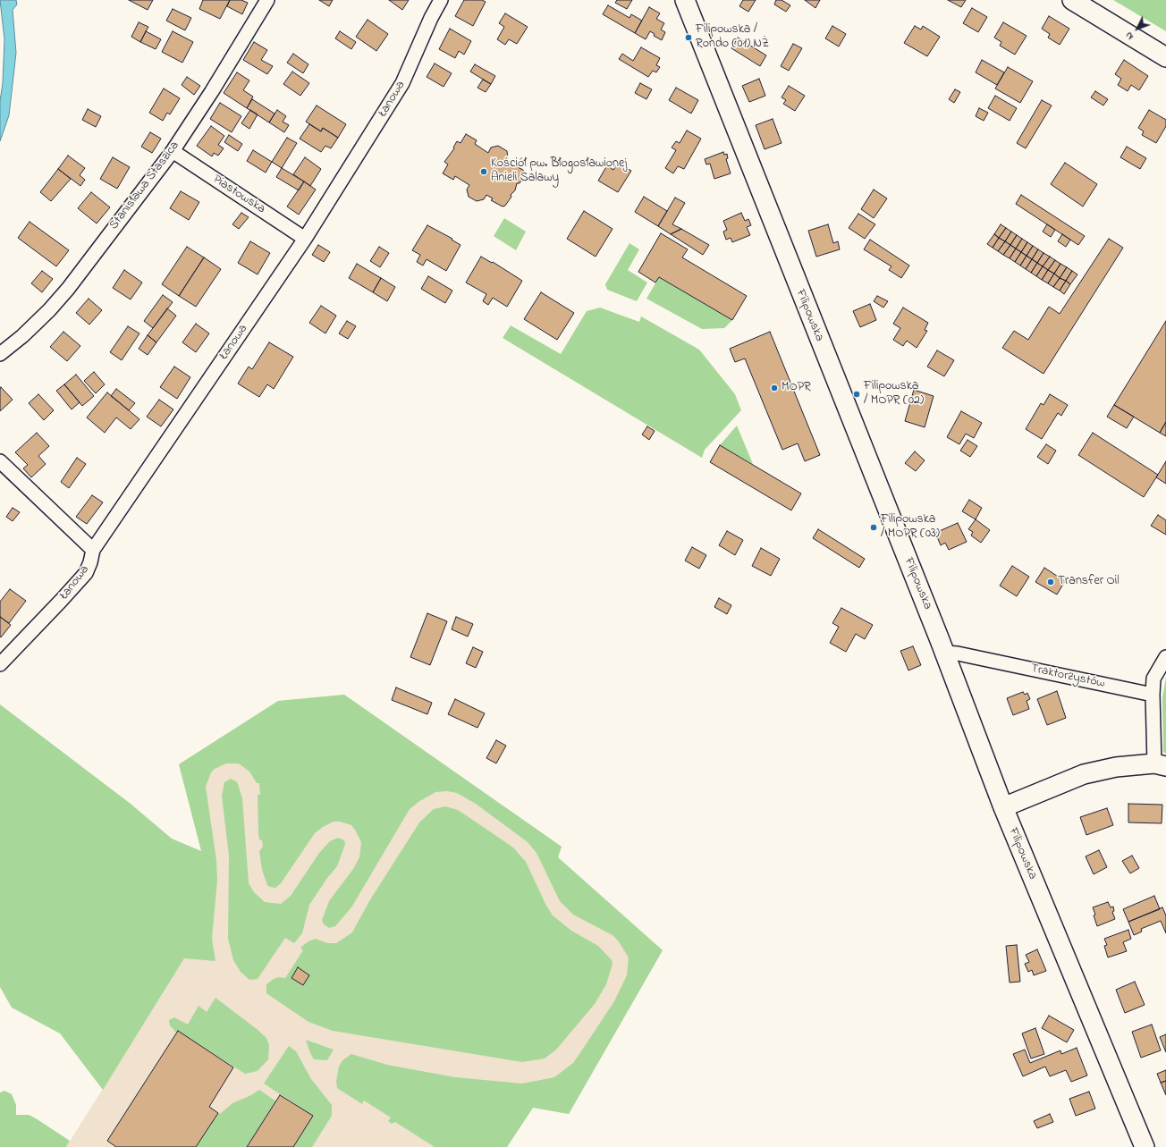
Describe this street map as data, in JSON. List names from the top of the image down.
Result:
{
  "streets": {
    "street": [
      "Łanowa",
      "Stanisława Staszica",
      "Piastowska",
      "Filipowska",
      "Traktorzystów"
    ]
  },
  "crossings": [
    ["Łanowa", "Piastowska"],
    ["Stanisława Staszica", "Piastowska"],
    ["Filipowska", "Traktorzystów"]
  ],
  "places": [
    "Filipowska / Rondo (01) NŻ",
    "Kościół pw. Błogosławionej Anieli Salawy",
    "MOPR",
    "Filipowska / MOPR (02)",
    "Filipowska / MOPR (03)",
    "Transfer Oil"
  ],
  "north": "bottom left"
}
